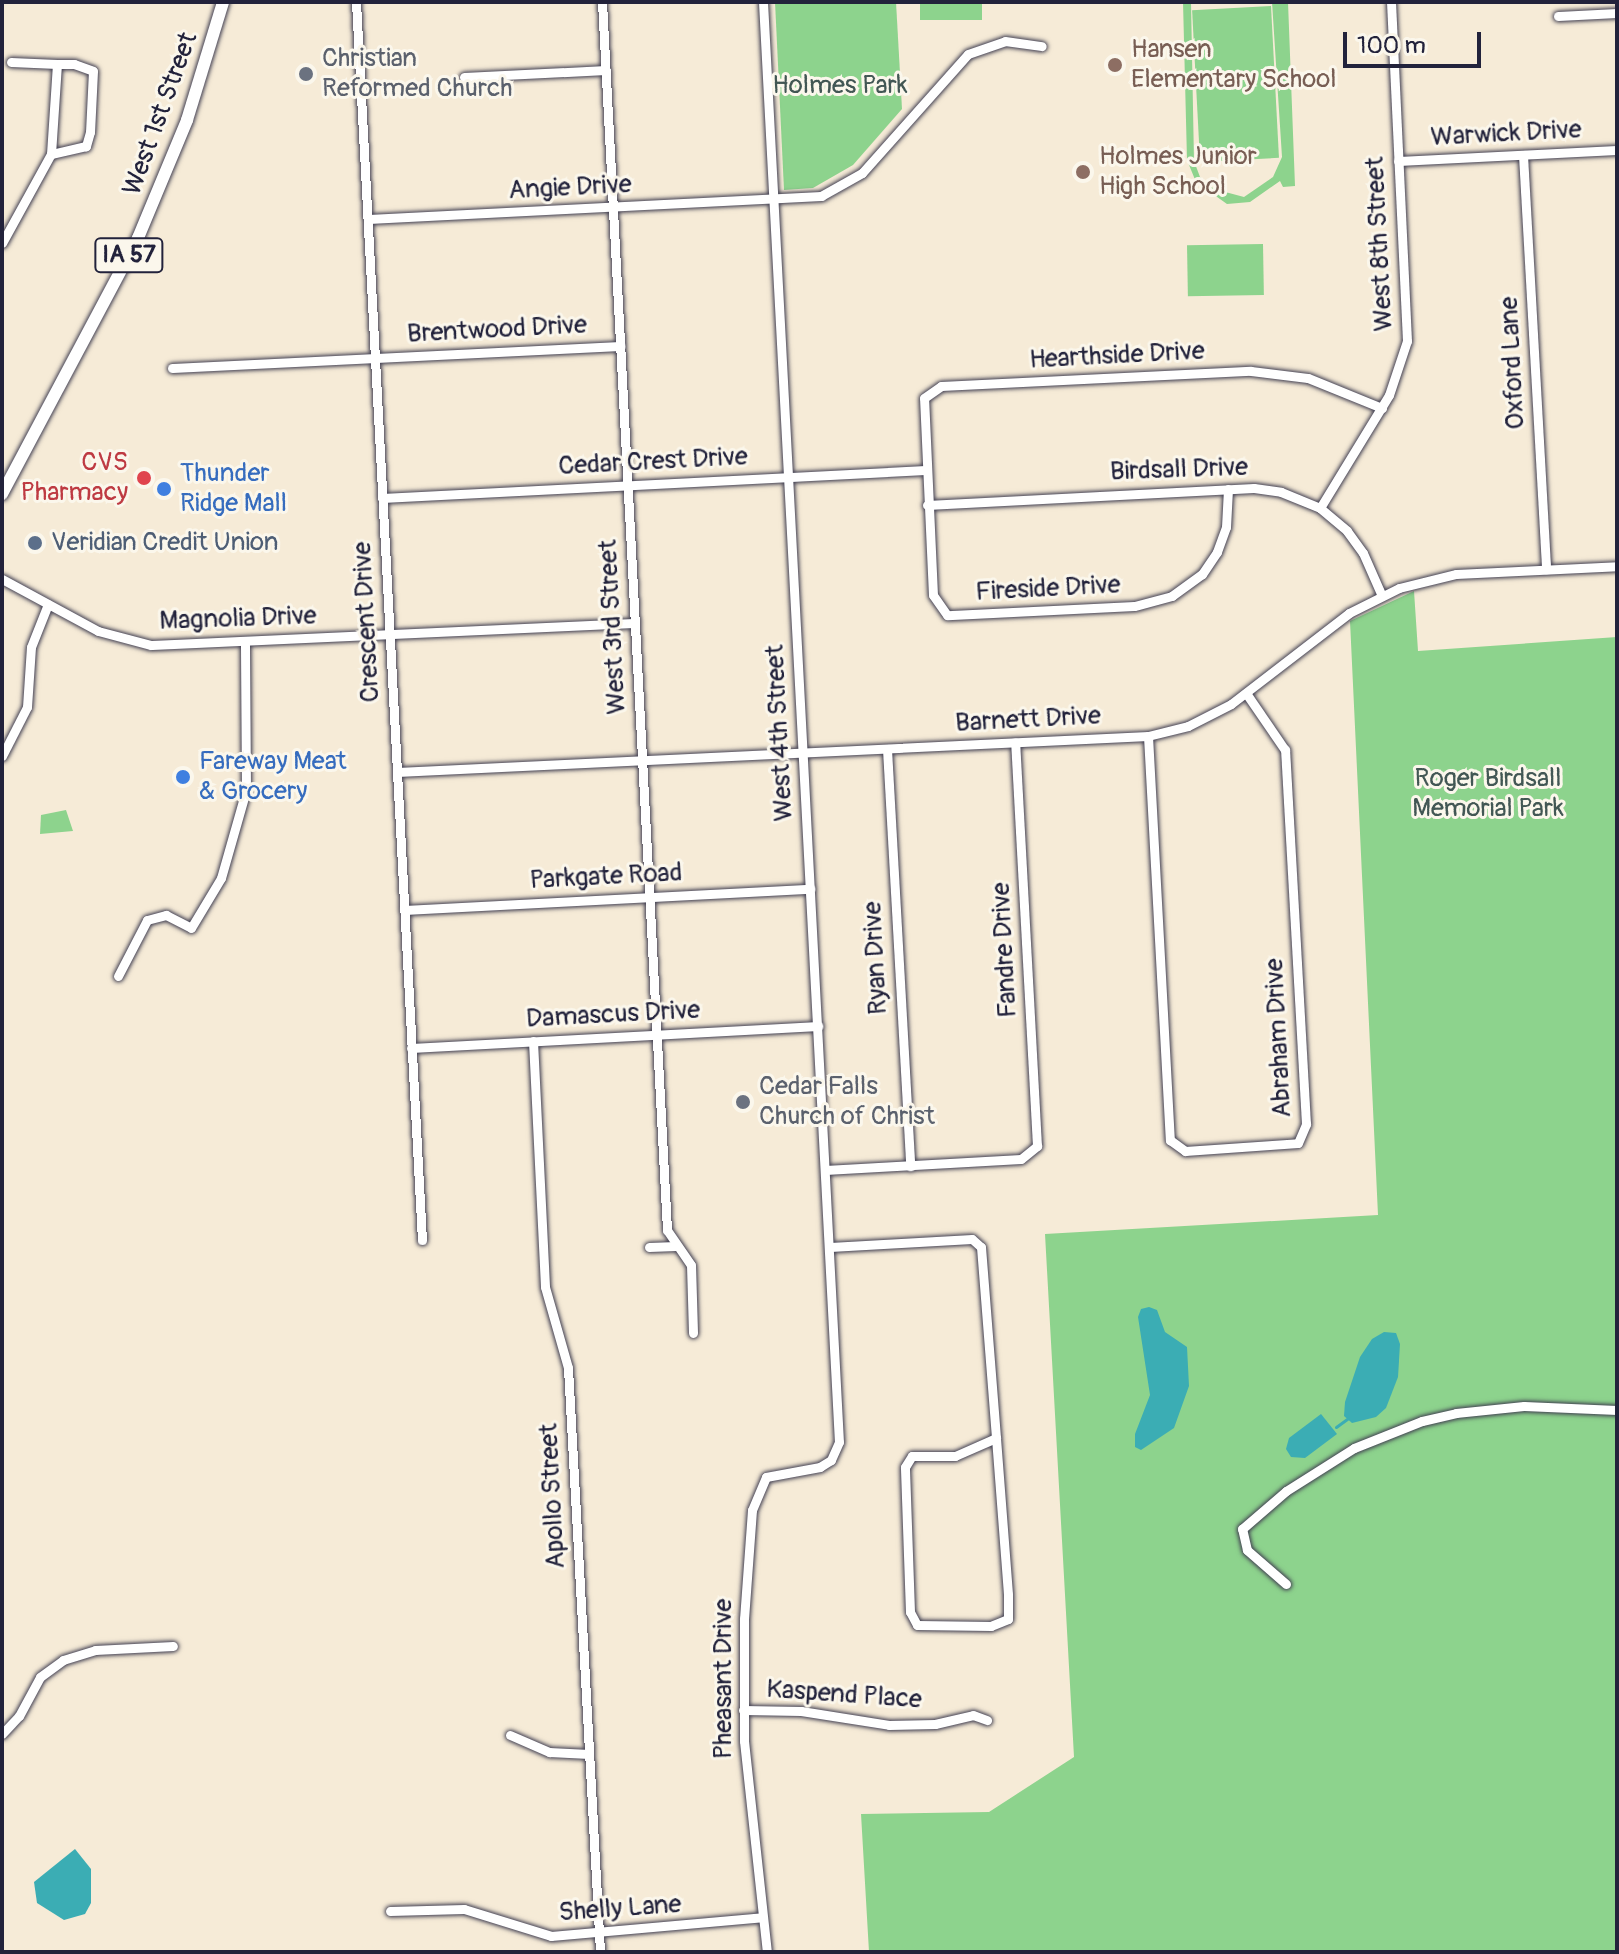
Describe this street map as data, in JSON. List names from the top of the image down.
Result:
{
  "streets": {
    "main road": ["West 1st Street", "IA 57"],
    "street": [
      "Warwick Drive",
      "Angie Drive",
      "West 8th Street",
      "Brentwood Drive",
      "Hearthside Drive",
      "Oxford Lane",
      "Cedar Crest Drive",
      "Birdsall Drive",
      "Fireside Drive",
      "Magnolia Drive",
      "Crescent Drive",
      "West 3rd Street",
      "Barnett Drive",
      "West 4th Street",
      "Parkgate Road",
      "Fandre Drive",
      "Ryan Drive",
      "Damascus Drive",
      "Abraham Drive",
      "Apollo Street",
      "Pheasant Drive",
      "Kaspend Place",
      "Shelly Lane"
    ]
  },
  "crossings": [
    ["Warwick Drive", "West 8th Street"],
    ["Warwick Drive", "Oxford Lane"],
    ["Angie Drive", "Crescent Drive"],
    ["Angie Drive", "West 3rd Street"],
    ["Angie Drive", "West 4th Street"],
    ["West 8th Street", "Hearthside Drive"],
    ["West 8th Street", "Birdsall Drive"],
    ["Brentwood Drive", "Crescent Drive"],
    ["Brentwood Drive", "West 3rd Street"],
    ["Hearthside Drive", "Cedar Crest Drive"],
    ["Hearthside Drive", "Fireside Drive"],
    ["Oxford Lane", "Barnett Drive"],
    ["Cedar Crest Drive", "Fireside Drive"],
    ["Cedar Crest Drive", "Crescent Drive"],
    ["Cedar Crest Drive", "West 3rd Street"],
    ["Cedar Crest Drive", "West 4th Street"],
    ["Birdsall Drive", "Fireside Drive"],
    ["Birdsall Drive", "Barnett Drive"],
    ["Magnolia Drive", "Crescent Drive"],
    ["Magnolia Drive", "West 3rd Street"],
    ["Crescent Drive", "Barnett Drive"],
    ["Crescent Drive", "Parkgate Road"],
    ["Crescent Drive", "Damascus Drive"],
    ["West 3rd Street", "Barnett Drive"],
    ["West 3rd Street", "Parkgate Road"],
    ["West 3rd Street", "Damascus Drive"],
    ["Barnett Drive", "West 4th Street"],
    ["Barnett Drive", "Fandre Drive"],
    ["Barnett Drive", "Ryan Drive"],
    ["Barnett Drive", "Abraham Drive"],
    ["West 4th Street", "Parkgate Road"],
    ["West 4th Street", "Damascus Drive"],
    ["West 4th Street", "Pheasant Drive"],
    ["Fandre Drive", "Ryan Drive"],
    ["Damascus Drive", "Apollo Street"],
    ["Apollo Street", "Shelly Lane"],
    ["Pheasant Drive", "Kaspend Place"],
    ["Pheasant Drive", "Shelly Lane"]
  ],
  "parks": ["Holmes Park", "Roger Birdsall Memorial Park"],
  "places": [
    "Hansen Elementary School",
    "Christian Reformed Church",
    "Holmes Junior High School",
    "CVS Pharmacy",
    "Thunder Ridge Mall",
    "Veridian Credit Union",
    "Fareway Meat & Grocery",
    "Cedar Falls Church of Christ"
  ],
  "scale_bar": "100 m"
}
